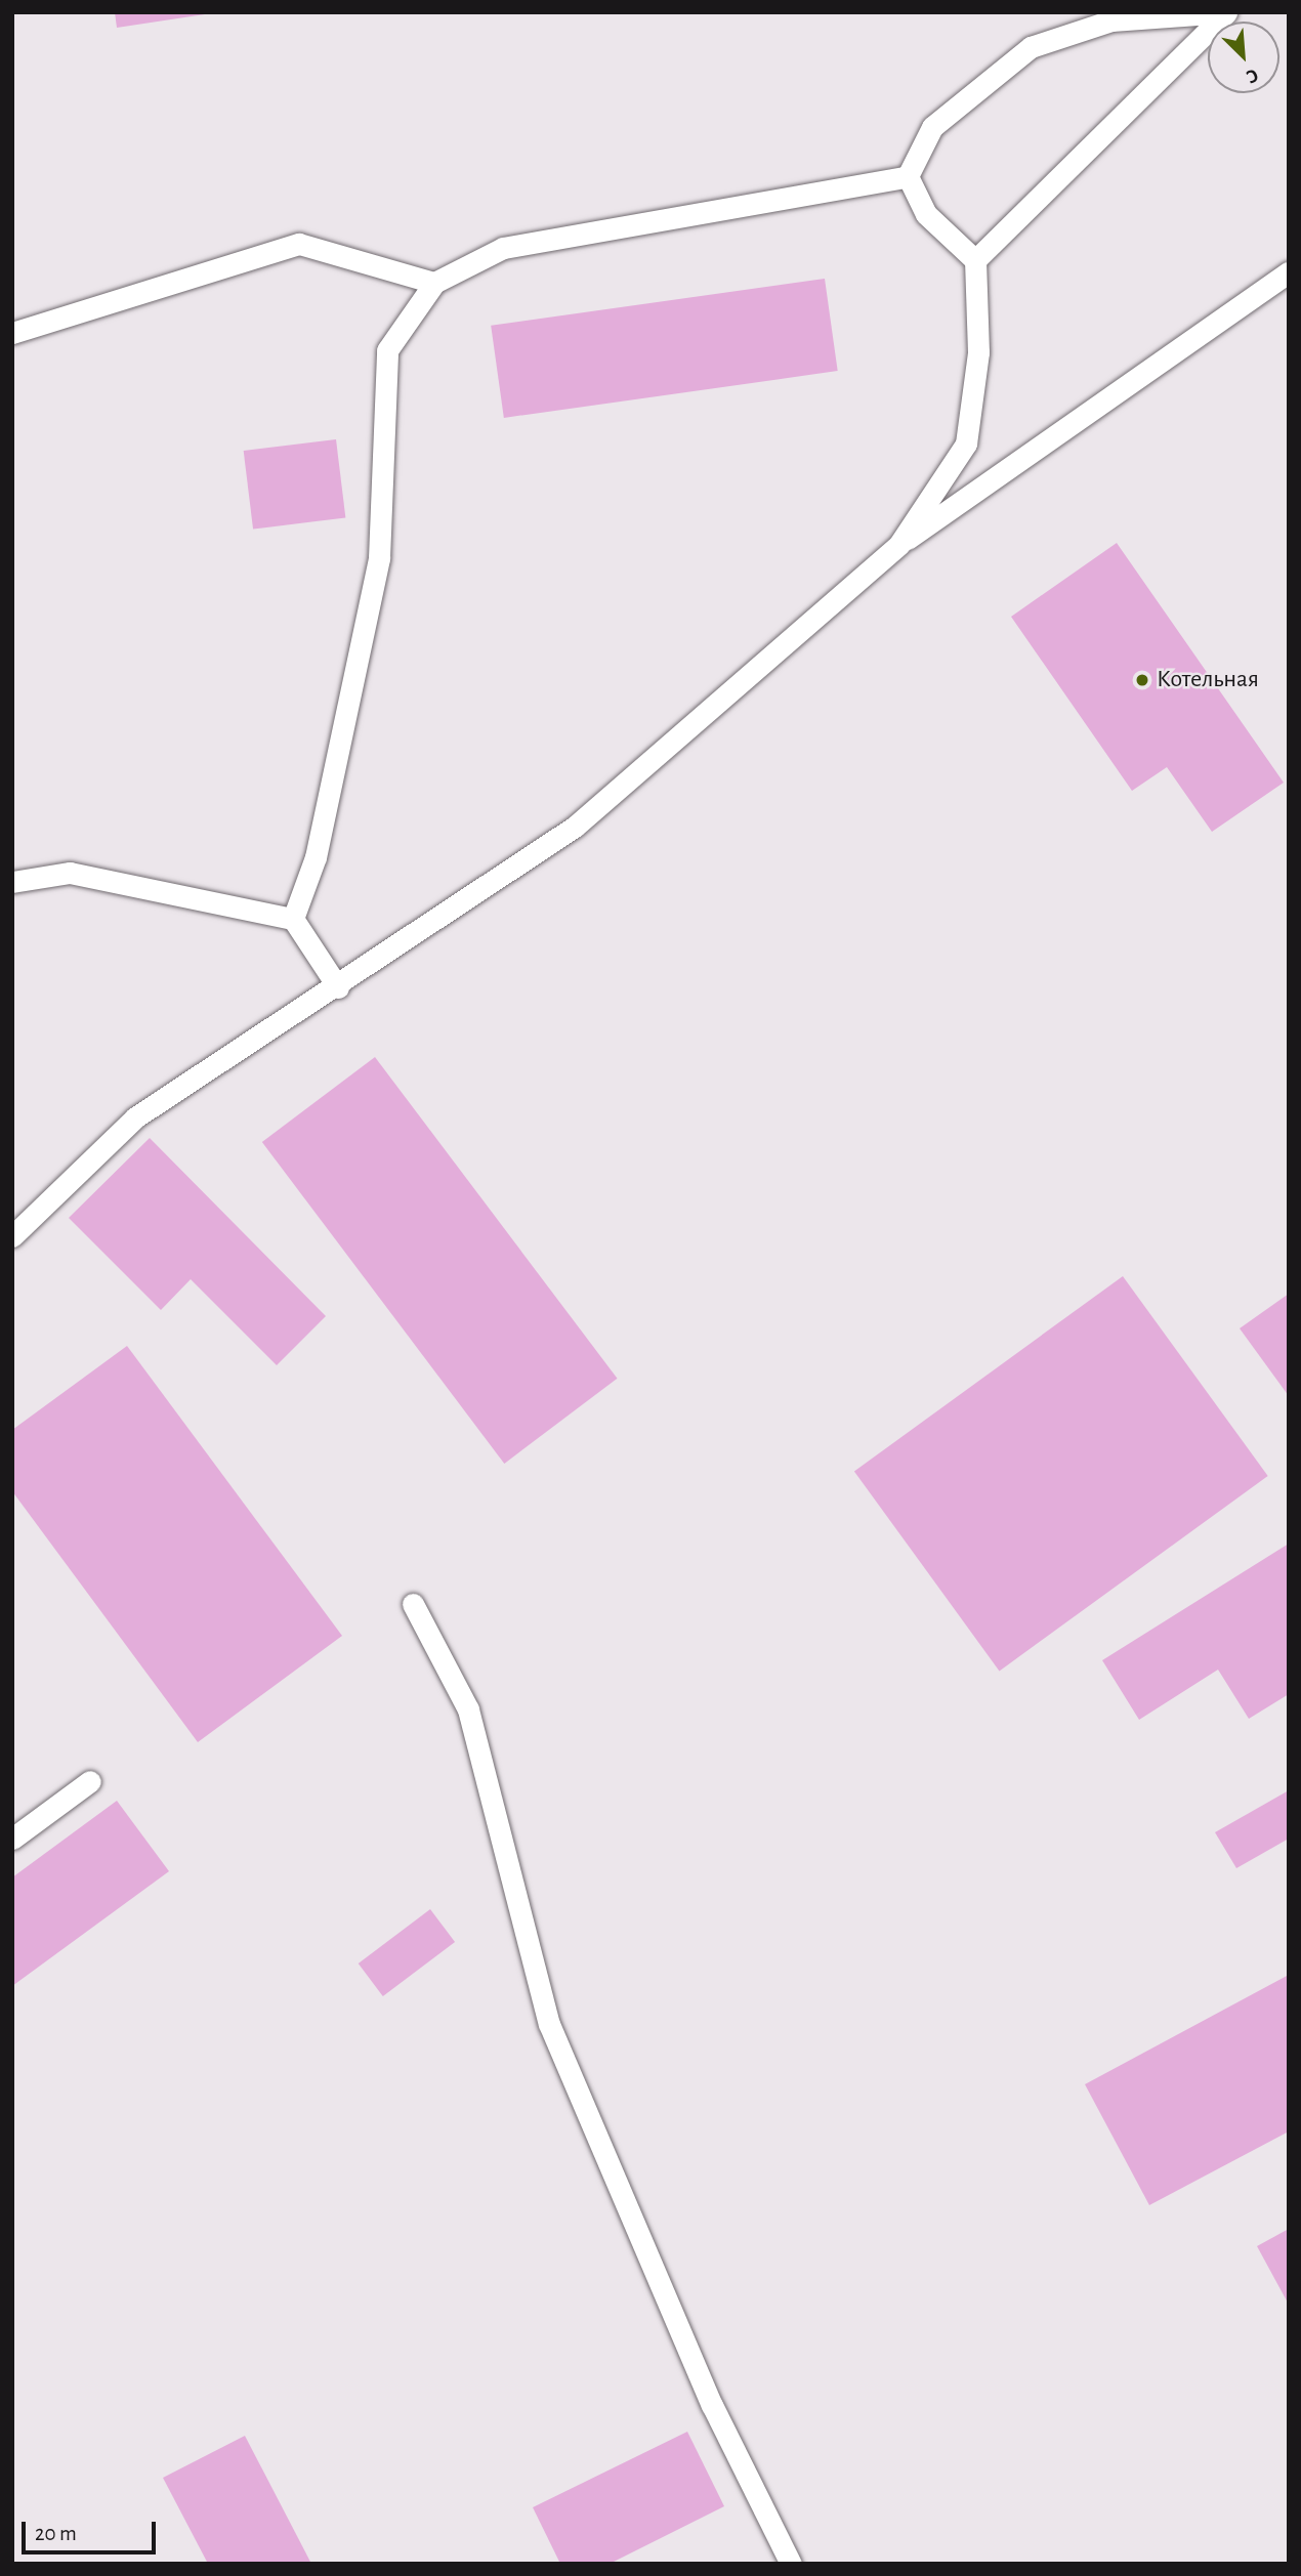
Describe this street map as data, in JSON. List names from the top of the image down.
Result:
{
  "places": ["Котельная"],
  "scale_bar": "20 m",
  "north": "bottom right"
}
